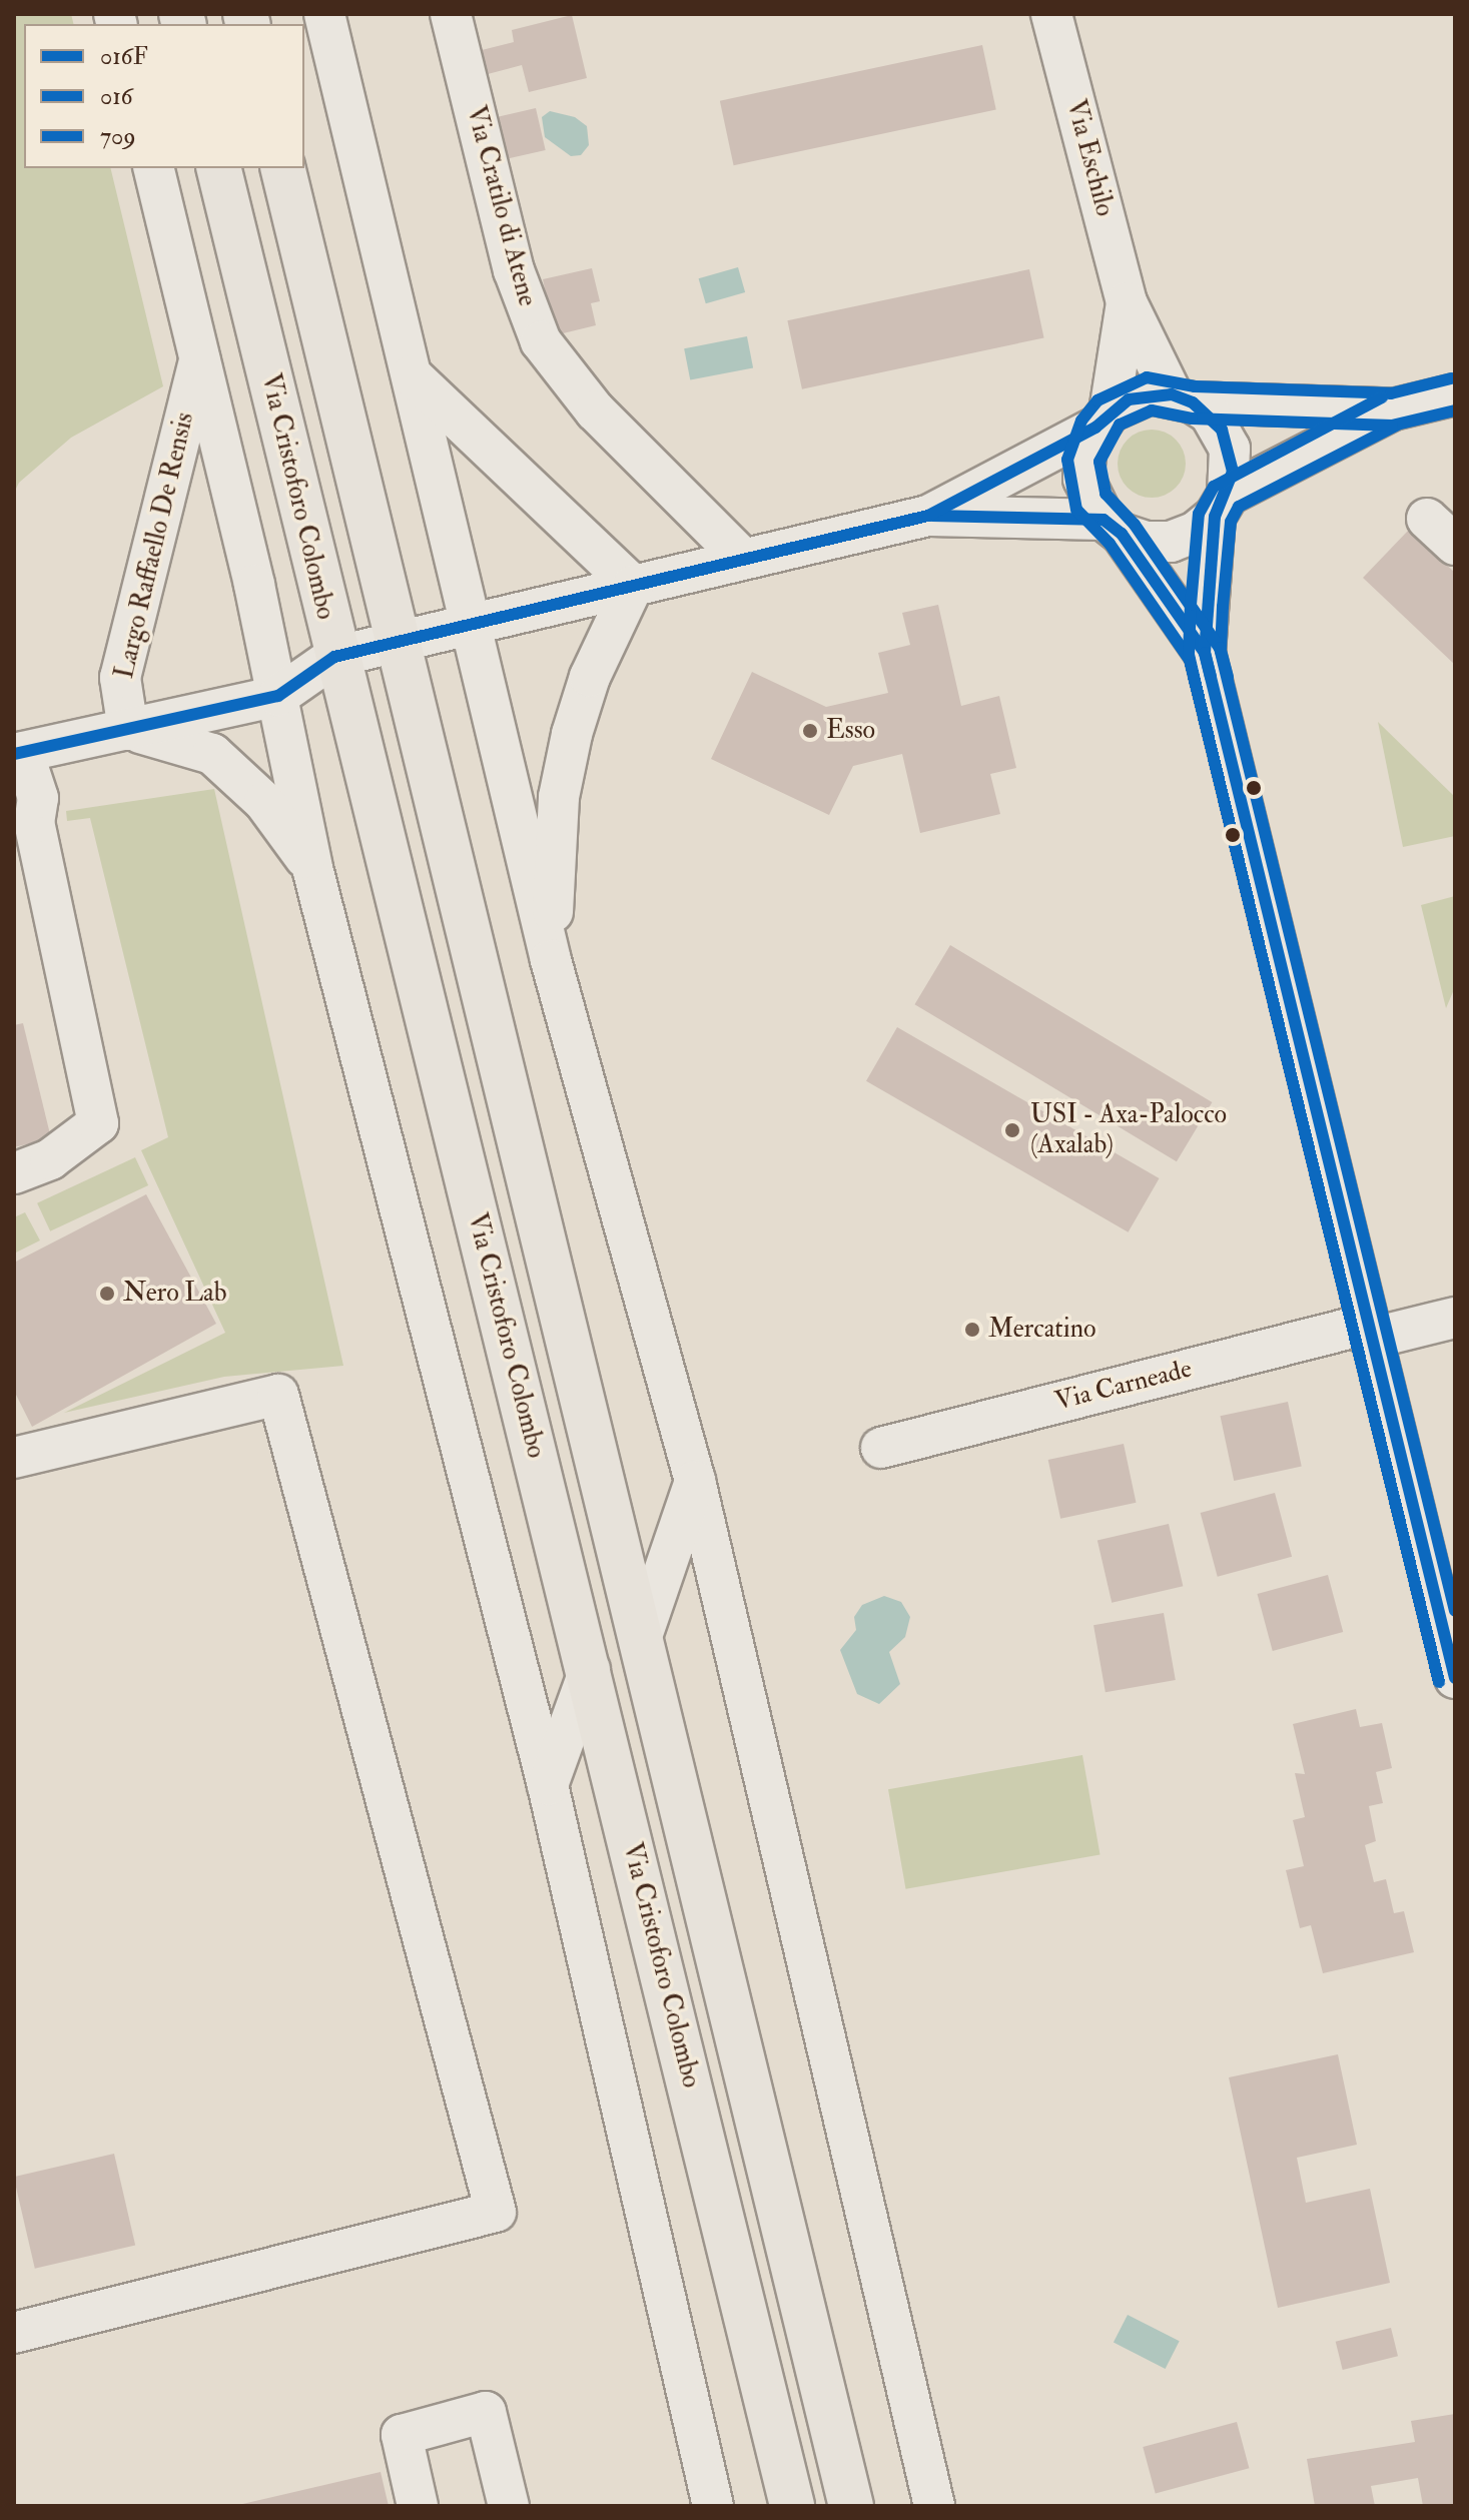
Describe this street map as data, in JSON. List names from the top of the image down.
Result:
{
  "streets": {
    "main road": ["Via Cristoforo Colombo"],
    "street": [
      "Via Eschilo",
      "Via Cratilo di Atene",
      "Largo Raffaello De Rensis",
      "Via Carneade"
    ]
  },
  "places": [
    "Esso",
    "USI - Axa-Palocco (Axalab)",
    "Nero Lab",
    "Mercatino"
  ],
  "lines": ["transit line 016", "transit line 016F", "transit line 709"],
  "legend": ["016F", "016", "709"]
}
